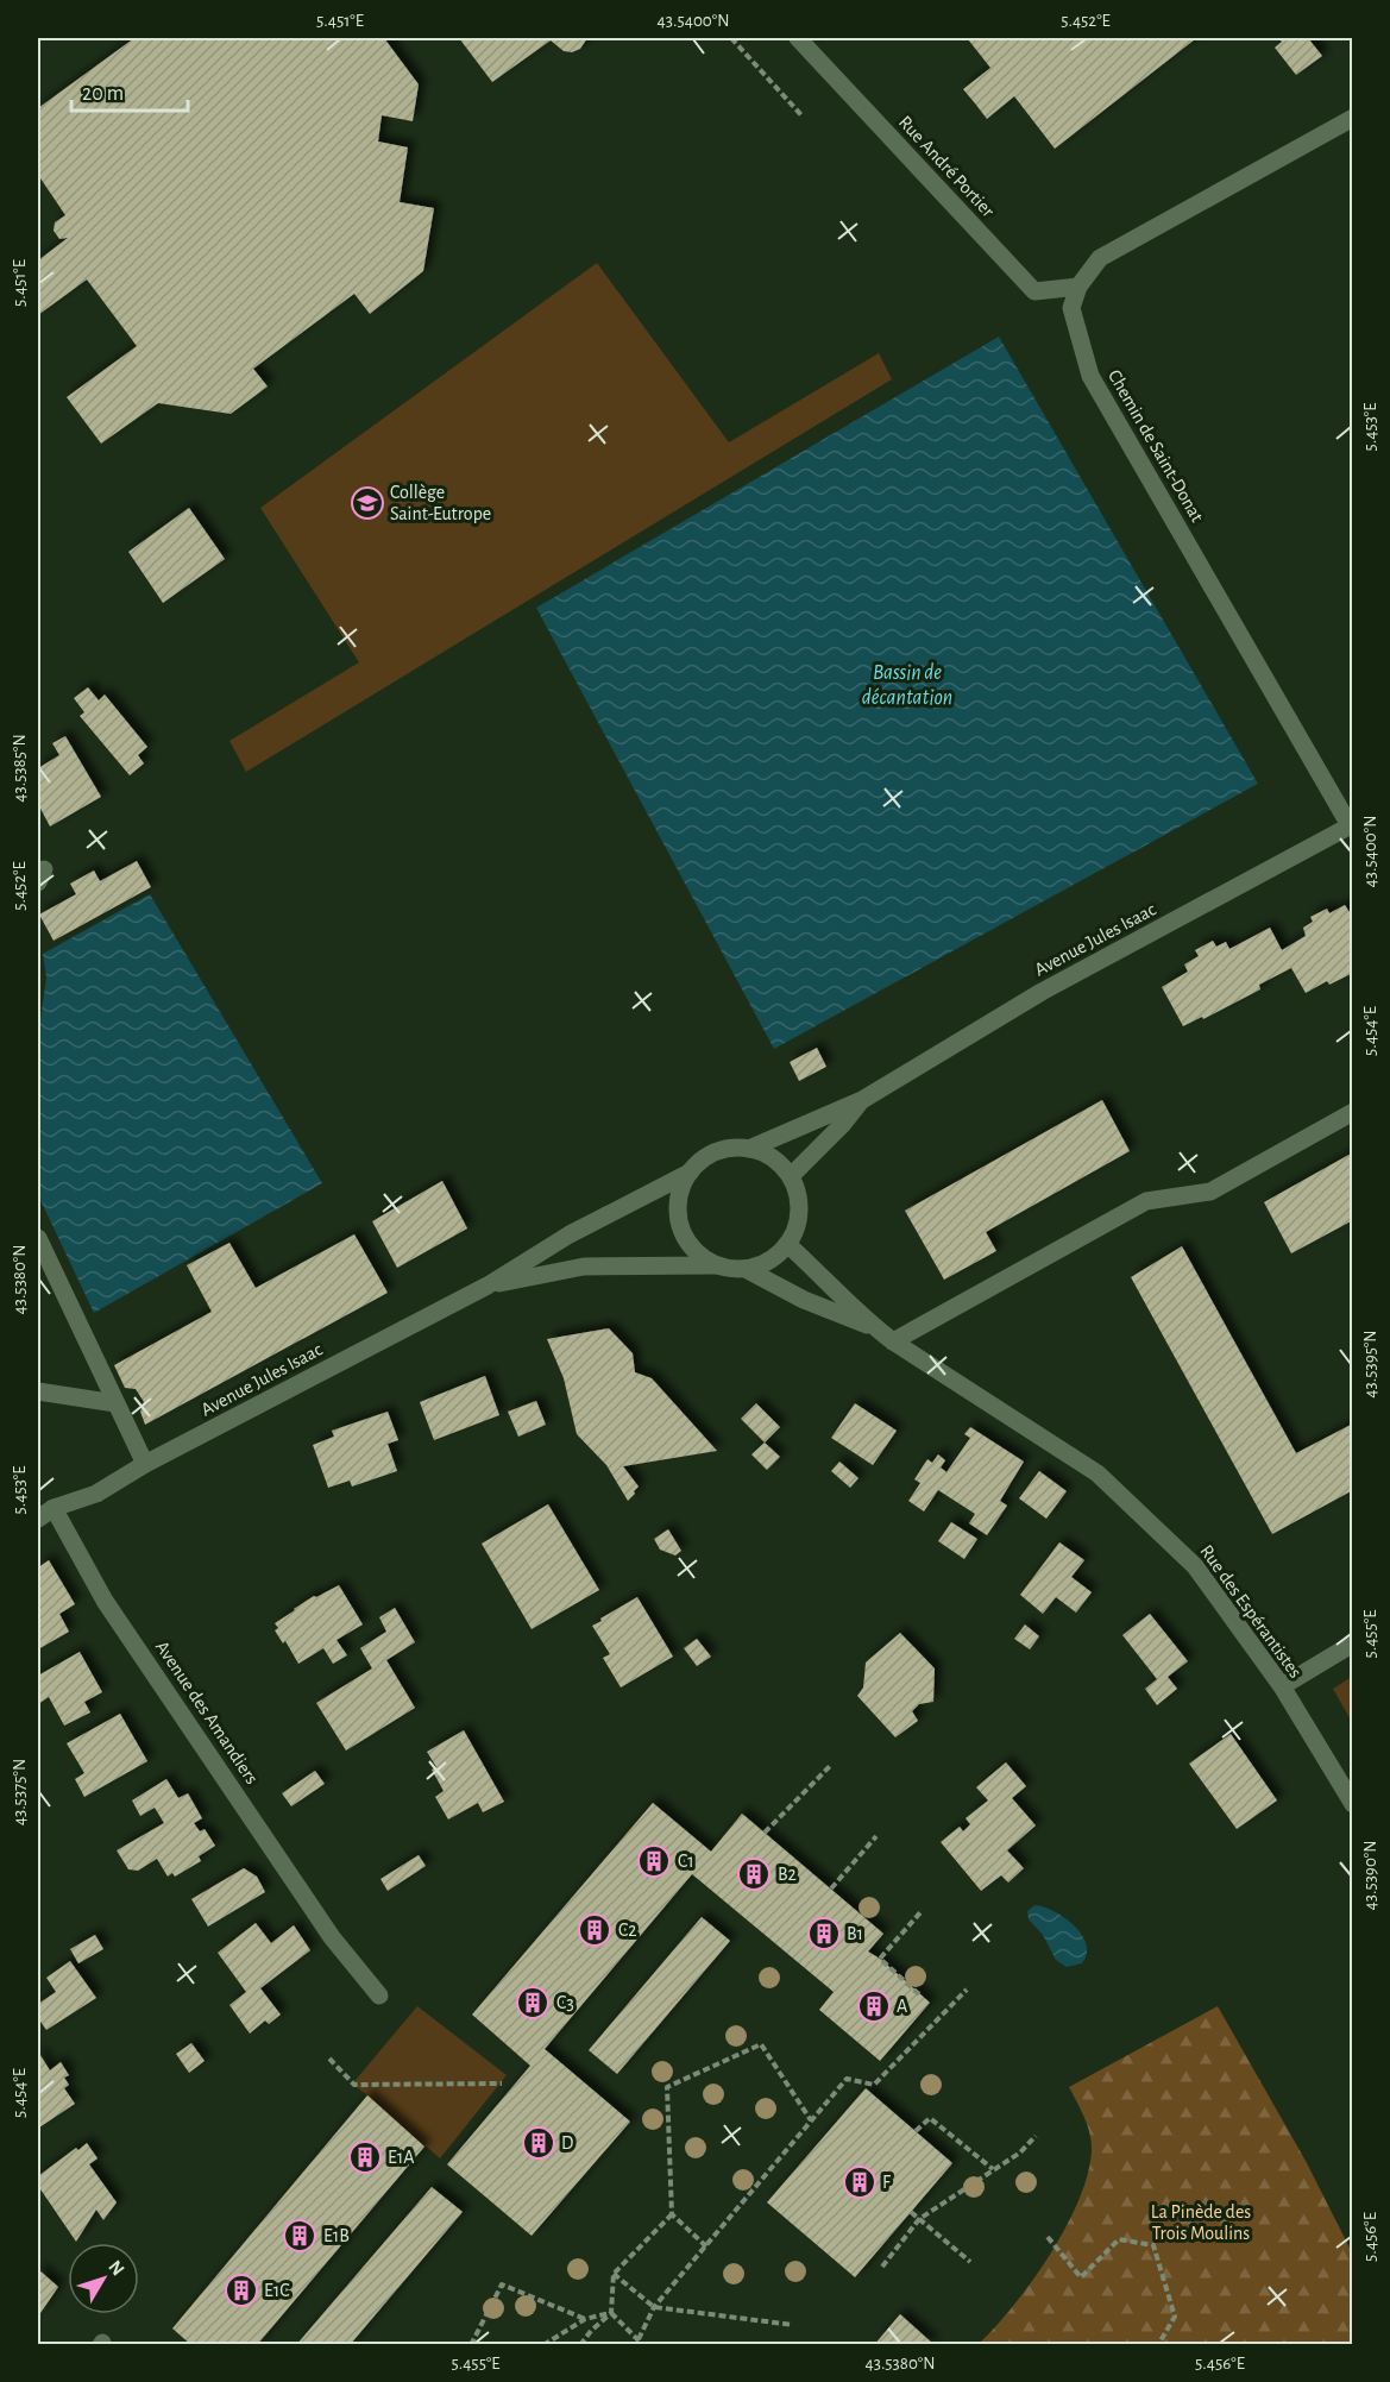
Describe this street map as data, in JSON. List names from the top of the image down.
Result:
{
  "streets": {
    "street": [
      "Rue André Portier",
      "Chemin de Saint-Donat",
      "Avenue Jules Isaac",
      "Rue des Espérantistes",
      "Avenue des Amandiers"
    ]
  },
  "crossings": [
    ["Rue André Portier", "Chemin de Saint-Donat"],
    ["Chemin de Saint-Donat", "Avenue Jules Isaac"],
    ["Avenue Jules Isaac", "Rue des Espérantistes"],
    ["Avenue Jules Isaac", "Avenue des Amandiers"]
  ],
  "water": ["Bassin de décantation"],
  "parks": ["La Pinède des Trois Moulins"],
  "places": {
    "school or university": ["Collège Saint-Eutrope"],
    "building": [
      "C1",
      "B2",
      "C2",
      "B1",
      "C3",
      "A",
      "D",
      "E1A",
      "F",
      "E1B",
      "E1C"
    ]
  },
  "scale_bar": "20 m",
  "north": "top right",
  "coordinates": [
    "5.451°E",
    "43.5400°N",
    "5.452°E",
    "5.453°E",
    "43.5385°N",
    "5.454°E",
    "43.5380°N",
    "43.5395°N",
    "5.455°E",
    "43.5375°N",
    "43.5390°N",
    "5.456°E"
  ]
}
